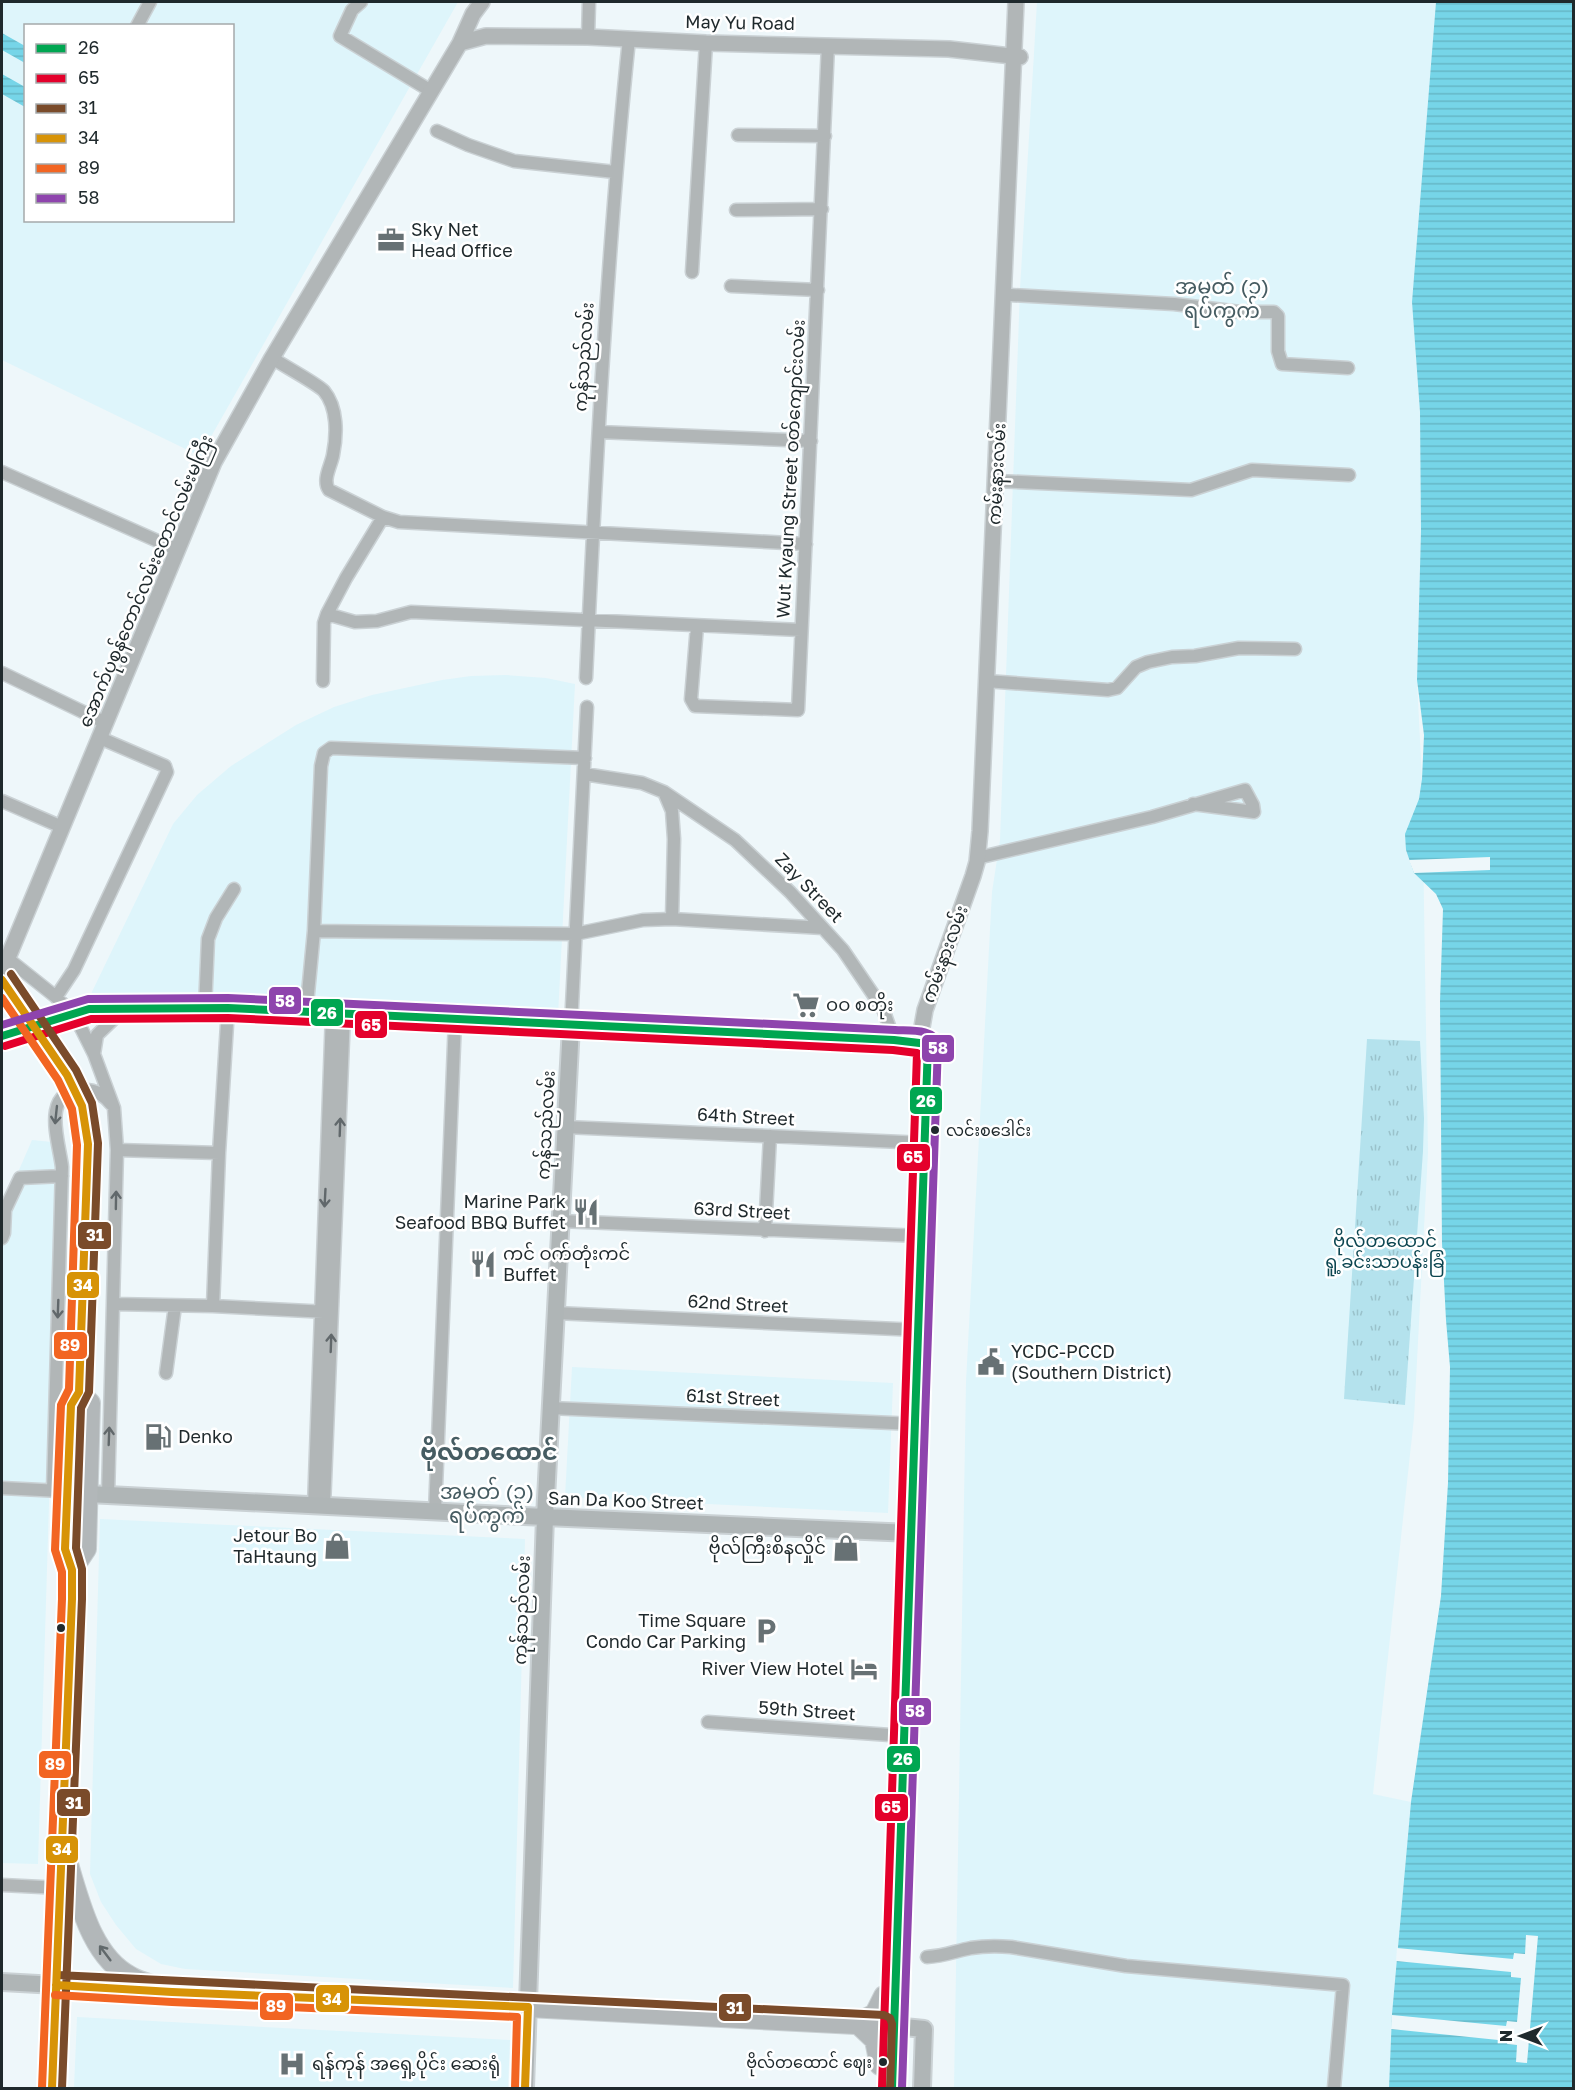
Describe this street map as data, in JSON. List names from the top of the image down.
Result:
{
  "streets": {
    "main road": ["ကုန်သည်လမ်း", "ကမ်းနားလမ်း", "San Da Koo Street"],
    "street": [
      "May Yu Road",
      "Wut Kyaung Street ဝတ်ကျောင်းလမ်း",
      "အောက်ပုစွန်တောင်လမ်းတောင်လမ်းမကြီး",
      "Zay Street",
      "64th Street",
      "63rd Street",
      "62nd Street",
      "61st Street",
      "59th Street"
    ]
  },
  "crossings": [
    ["May Yu Road", "ကုန်သည်လမ်း"],
    ["May Yu Road", "Wut Kyaung Street ဝတ်ကျောင်းလမ်း"],
    ["May Yu Road", "ကမ်းနားလမ်း"],
    ["May Yu Road", "အောက်ပုစွန်တောင်လမ်းတောင်လမ်းမကြီး"],
    ["ကုန်သည်လမ်း", "64th Street"],
    ["ကုန်သည်လမ်း", "63rd Street"],
    ["ကုန်သည်လမ်း", "62nd Street"],
    ["ကုန်သည်လမ်း", "61st Street"],
    ["ကုန်သည်လမ်း", "San Da Koo Street"],
    ["ကမ်းနားလမ်း", "64th Street"],
    ["ကမ်းနားလမ်း", "63rd Street"],
    ["ကမ်းနားလမ်း", "62nd Street"],
    ["ကမ်းနားလမ်း", "61st Street"],
    ["ကမ်းနားလမ်း", "San Da Koo Street"],
    ["ကမ်းနားလမ်း", "59th Street"]
  ],
  "districts": ["အမှတ် (၁) ရပ်ကွက်", "ဗိုလ်တထောင်", "အမှတ် (၃) ရပ်ကွက်"],
  "parks": ["ဗိုလ်တထောင် ရူ့ခင်းသာပန်းခြံ"],
  "places": {
    "office": ["Sky Net Head Office"],
    "supermarket": ["ဝဝ စတိုး"],
    "other": ["လင်းစဒေါင်း", "ဗိုလ်တထောင် ဈေး"],
    "restaurant": ["Marine Park Seafood BBQ Buffet", "ကင် ဝက်တုံးကင် Buffet"],
    "public building": ["YCDC-PCCD (Southern District)"],
    "fuel station": ["Denko"],
    "shop": ["Jetour Bo TaHtaung", "ဗိုလ်ကြီးစိနလှိုင်"],
    "parking": ["Time Square Condo Car Parking"],
    "hotel": ["River View Hotel"],
    "hospital": ["ရန်ကုန် အရှေ့ပိုင်း ဆေးရုံ"]
  },
  "lines": [
    "transit line 31",
    "transit line 34",
    "transit line 89",
    "transit line 58",
    "transit line 26",
    "transit line 65"
  ],
  "legend": [
    "26",
    "65",
    "31",
    "34",
    "89",
    "58"
  ],
  "north": "left"
}
